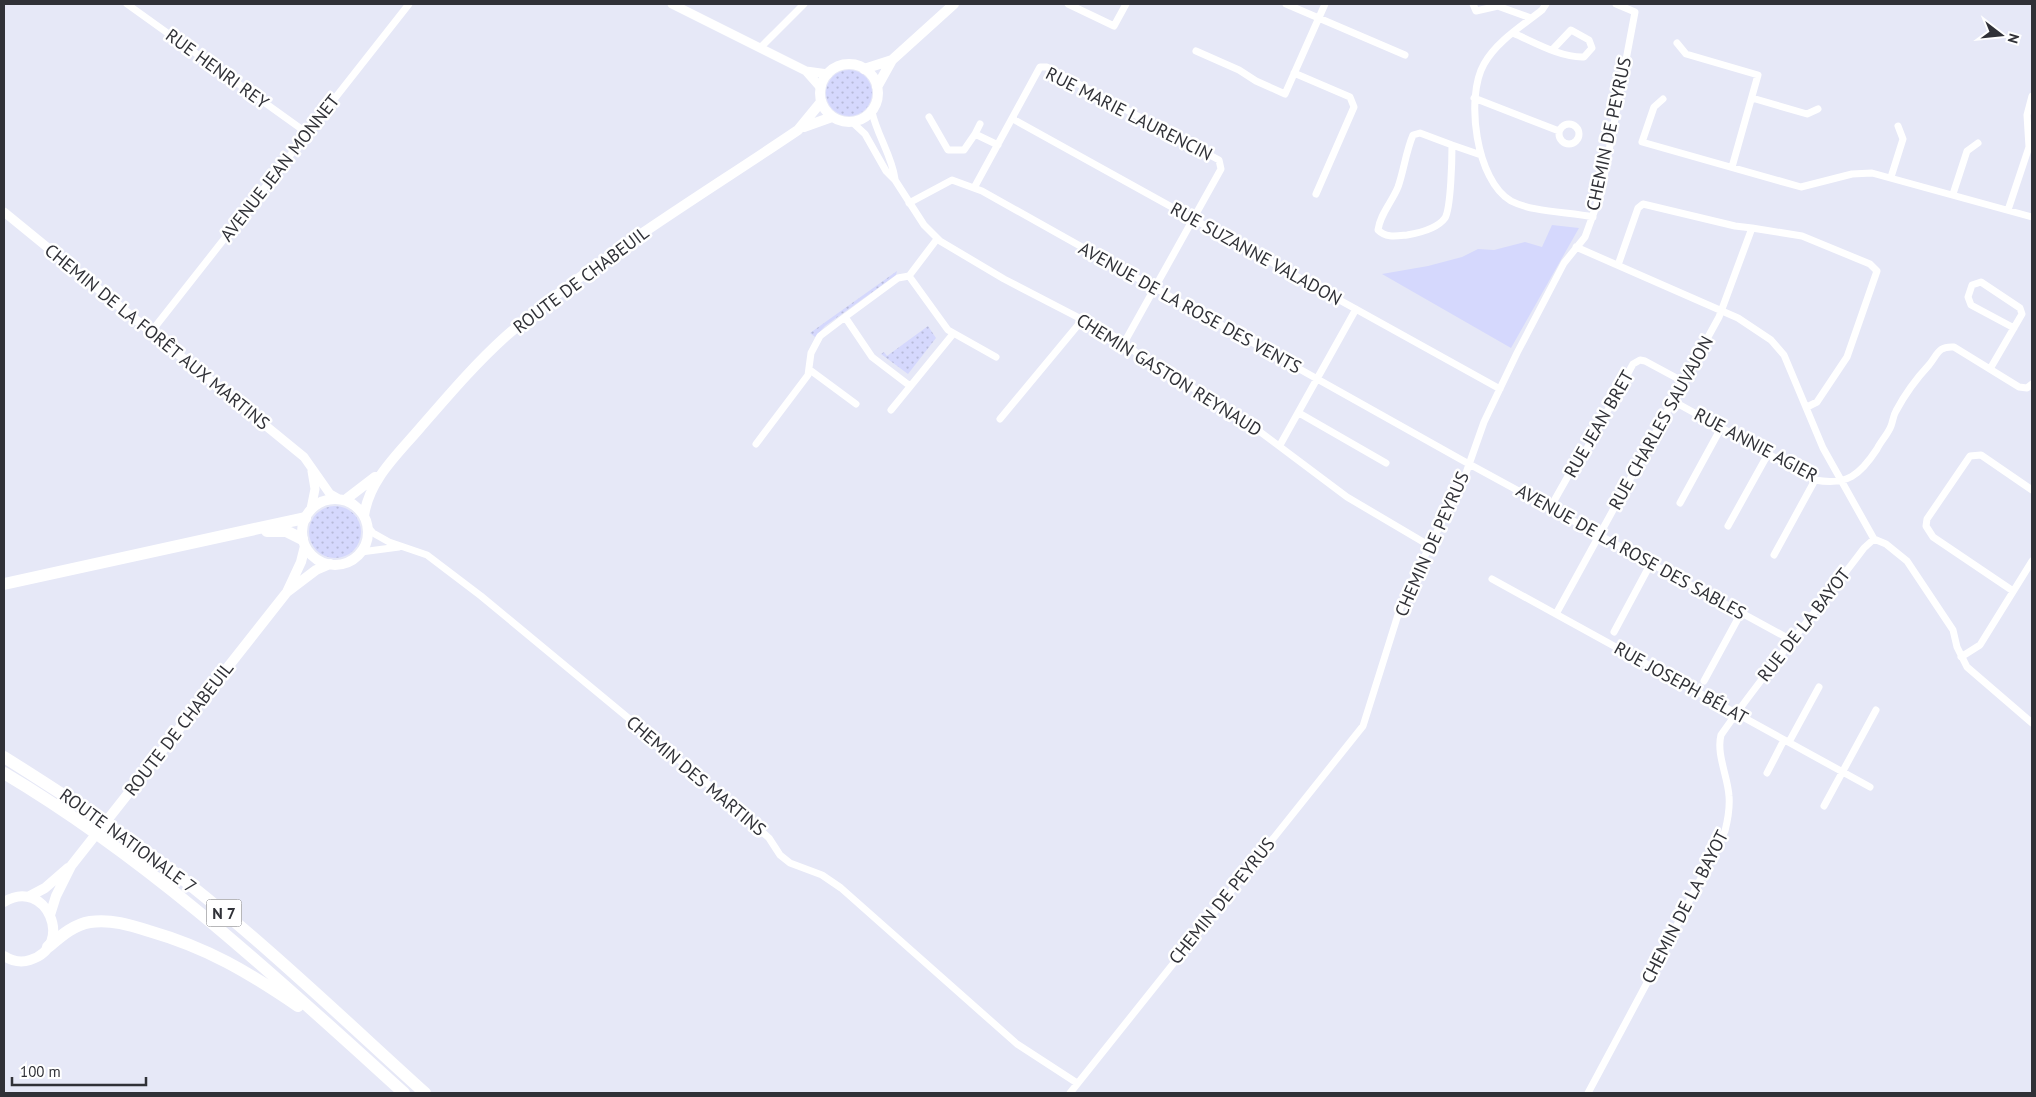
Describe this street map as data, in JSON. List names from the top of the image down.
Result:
{
  "streets": {
    "highway": ["ROUTE NATIONALE 7", "N 7"],
    "main road": ["ROUTE DE CHABEUIL"],
    "street": [
      "RUE HENRI REY",
      "RUE MARIE LAURENCIN",
      "CHEMIN DE PEYRUS",
      "AVENUE JEAN MONNET",
      "RUE SUZANNE VALADON",
      "AVENUE DE LA ROSE DES VENTS",
      "CHEMIN DE LA FORÊT AUX MARTINS",
      "CHEMIN GASTON REYNAUD",
      "RUE CHARLES SAUVAJON",
      "RUE JEAN BRET",
      "RUE ANNIE AGIER",
      "AVENUE DE LA ROSE DES SABLES",
      "RUE DE LA BAYOT",
      "RUE JOSEPH BÉLAT",
      "CHEMIN DES MARTINS",
      "CHEMIN DE LA BAYOT"
    ]
  },
  "crossings": [
    ["RUE HENRI REY", "AVENUE JEAN MONNET"],
    ["RUE MARIE LAURENCIN", "RUE SUZANNE VALADON"],
    ["RUE MARIE LAURENCIN", "AVENUE DE LA ROSE DES VENTS"],
    ["RUE MARIE LAURENCIN", "CHEMIN GASTON REYNAUD"],
    ["CHEMIN DE PEYRUS", "RUE SUZANNE VALADON"],
    ["CHEMIN DE PEYRUS", "AVENUE DE LA ROSE DES VENTS"],
    ["CHEMIN DE PEYRUS", "CHEMIN GASTON REYNAUD"],
    ["CHEMIN DE PEYRUS", "AVENUE DE LA ROSE DES SABLES"],
    ["CHEMIN DE PEYRUS", "CHEMIN DES MARTINS"],
    ["AVENUE JEAN MONNET", "CHEMIN DE LA FORÊT AUX MARTINS"],
    ["ROUTE DE CHABEUIL", "CHEMIN GASTON REYNAUD"],
    ["AVENUE DE LA ROSE DES VENTS", "CHEMIN GASTON REYNAUD"],
    ["AVENUE DE LA ROSE DES VENTS", "AVENUE DE LA ROSE DES SABLES"],
    ["CHEMIN DE LA FORÊT AUX MARTINS", "CHEMIN DES MARTINS"],
    ["RUE CHARLES SAUVAJON", "RUE JEAN BRET"],
    ["RUE CHARLES SAUVAJON", "RUE ANNIE AGIER"],
    ["RUE CHARLES SAUVAJON", "AVENUE DE LA ROSE DES SABLES"],
    ["RUE CHARLES SAUVAJON", "RUE JOSEPH BÉLAT"],
    ["RUE JEAN BRET", "AVENUE DE LA ROSE DES SABLES"],
    ["AVENUE DE LA ROSE DES SABLES", "RUE DE LA BAYOT"],
    ["RUE DE LA BAYOT", "RUE JOSEPH BÉLAT"],
    ["RUE DE LA BAYOT", "CHEMIN DE LA BAYOT"],
    ["RUE JOSEPH BÉLAT", "CHEMIN DE LA BAYOT"]
  ],
  "scale_bar": "100 m",
  "north": "right"
}
